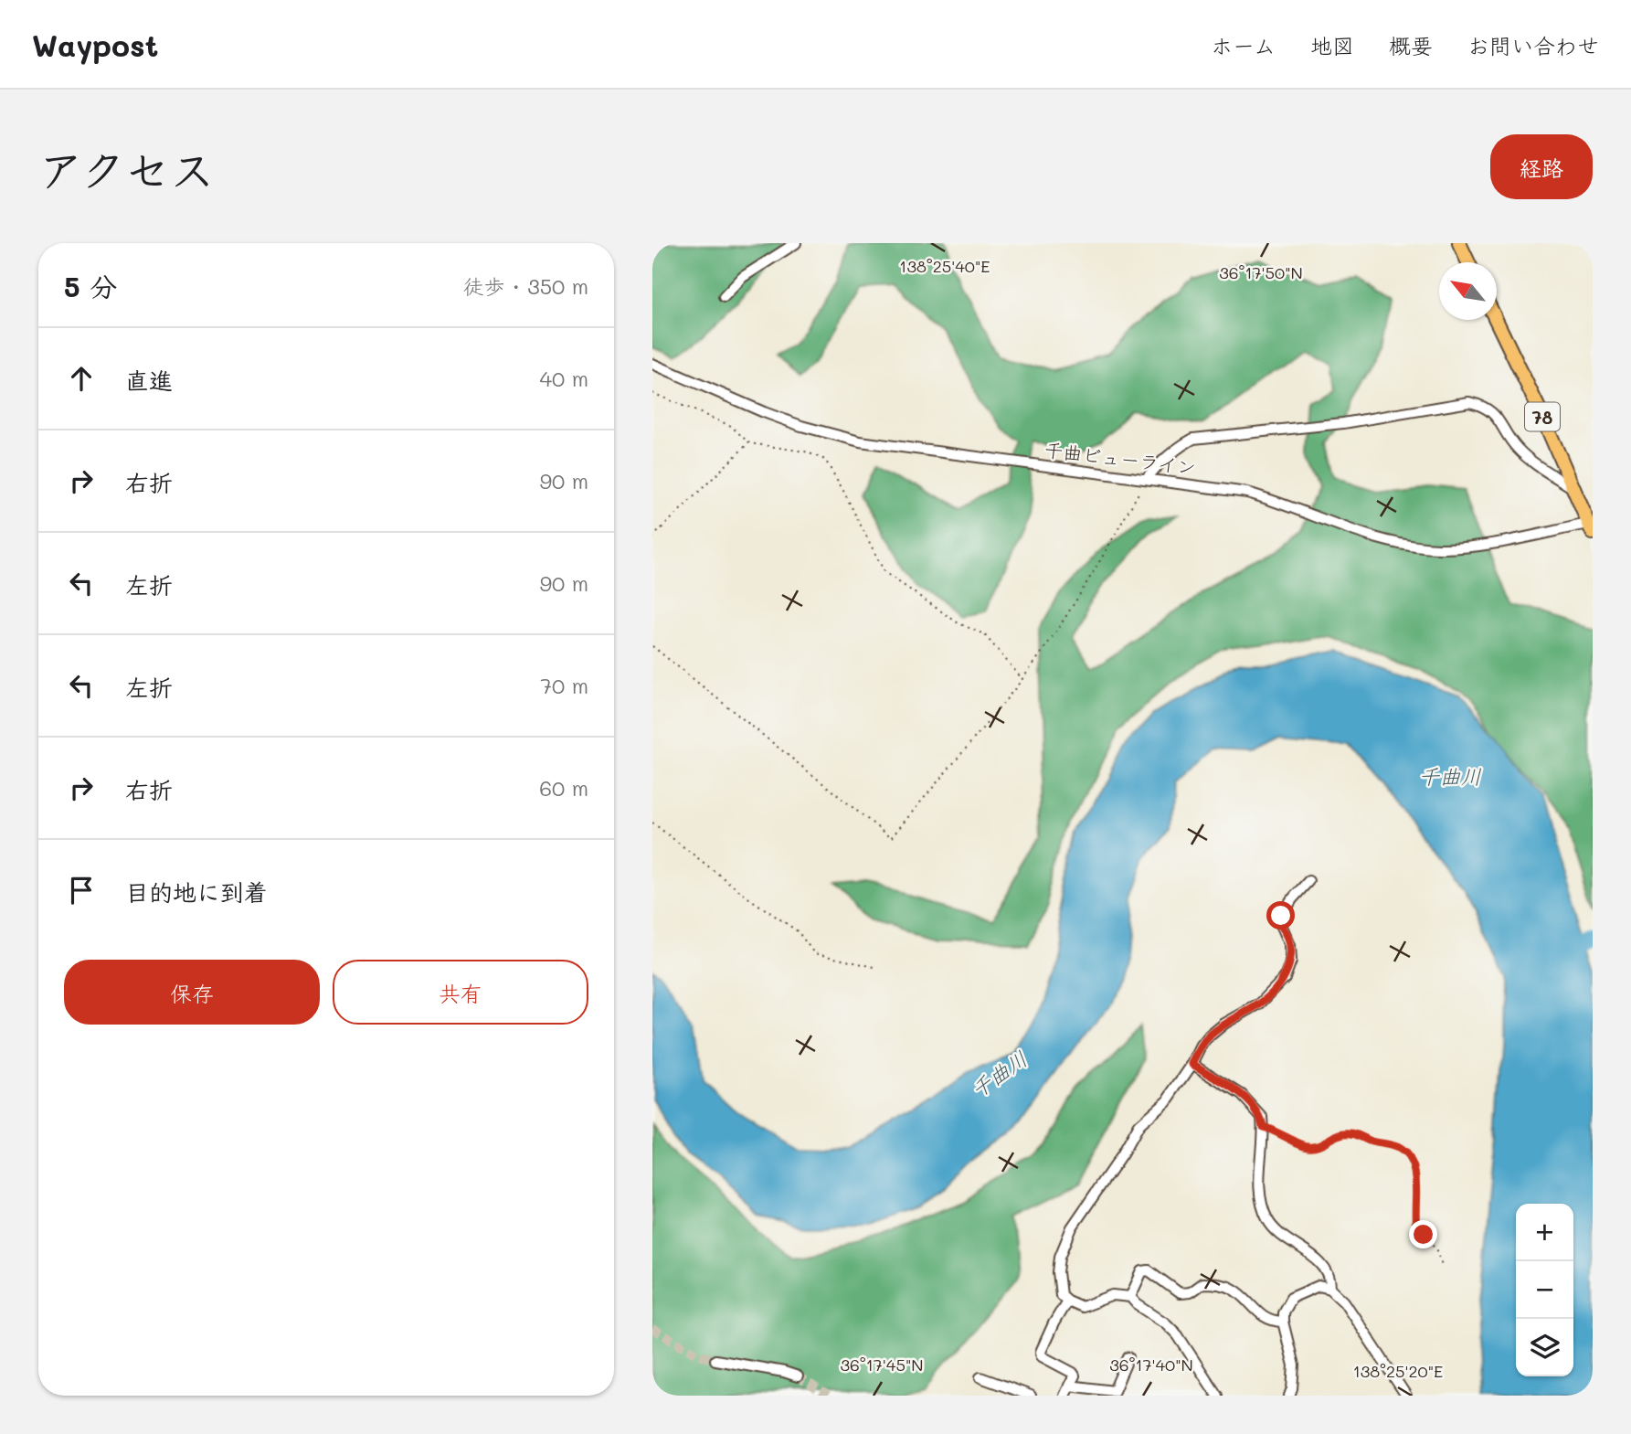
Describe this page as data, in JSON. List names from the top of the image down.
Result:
{
  "streets": {
    "main road": ["78"],
    "street": ["千曲ビューライン"]
  },
  "crossings": [
    ["78", "千曲ビューライン"]
  ],
  "water": ["千曲川"],
  "north": "top left",
  "page": {
    "header": "Waypost",
    "nav": [
      "ホーム",
      "地図",
      "概要",
      "お問い合わせ"
    ],
    "title": "アクセス",
    "buttons": [
      "経路",
      ["保存", "共有"]
    ],
    "heading": ["5 分", "徒歩 · 350 m"],
    "list": [
      ["直進", "40 m"],
      ["右折", "90 m"],
      ["左折", "90 m"],
      ["左折", "70 m"],
      ["右折", "60 m"],
      "目的地に到着"
    ],
    "map_buttons": ["+", "−"]
  },
  "coordinates": [
    "138°25'40\"E",
    "36°17'50\"N",
    "36°17'45\"N",
    "36°17'40\"N",
    "138°25'20\"E"
  ]
}
